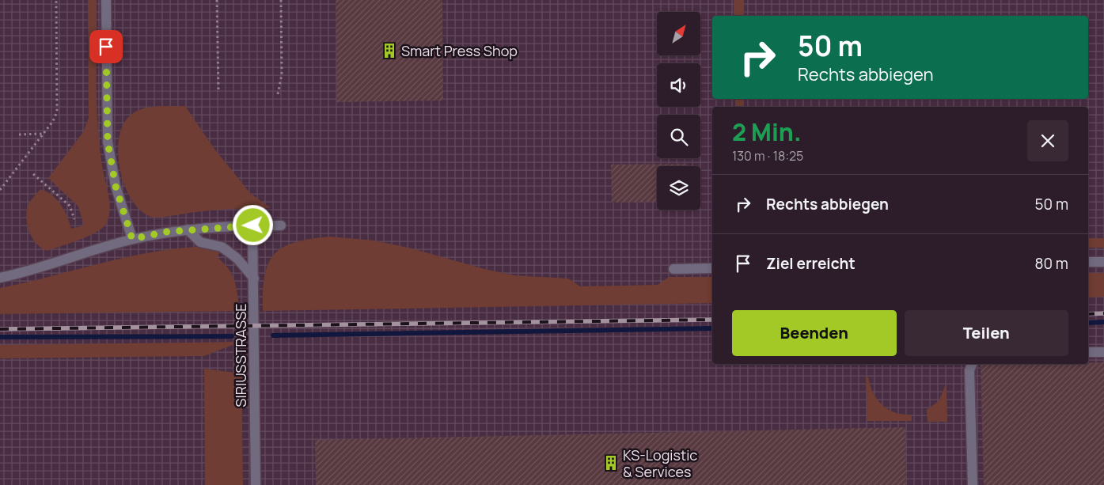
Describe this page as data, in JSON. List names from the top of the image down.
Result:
{
  "streets": {
    "street": ["SIRIUSSTRASSE"]
  },
  "places": {
    "building": ["Smart Press Shop", "KS-Logistic & Services"]
  },
  "north": "top right",
  "page": {
    "turn": ["50 m", "Rechts abbiegen"],
    "heading": ["2 Min.", "130 m · 18:25"],
    "list": [
      {
        "name": "Rechts abbiegen",
        "value": "50 m"
      },
      {
        "name": "Ziel erreicht",
        "value": "80 m"
      }
    ],
    "buttons": ["Beenden", "Teilen"]
  }
}
